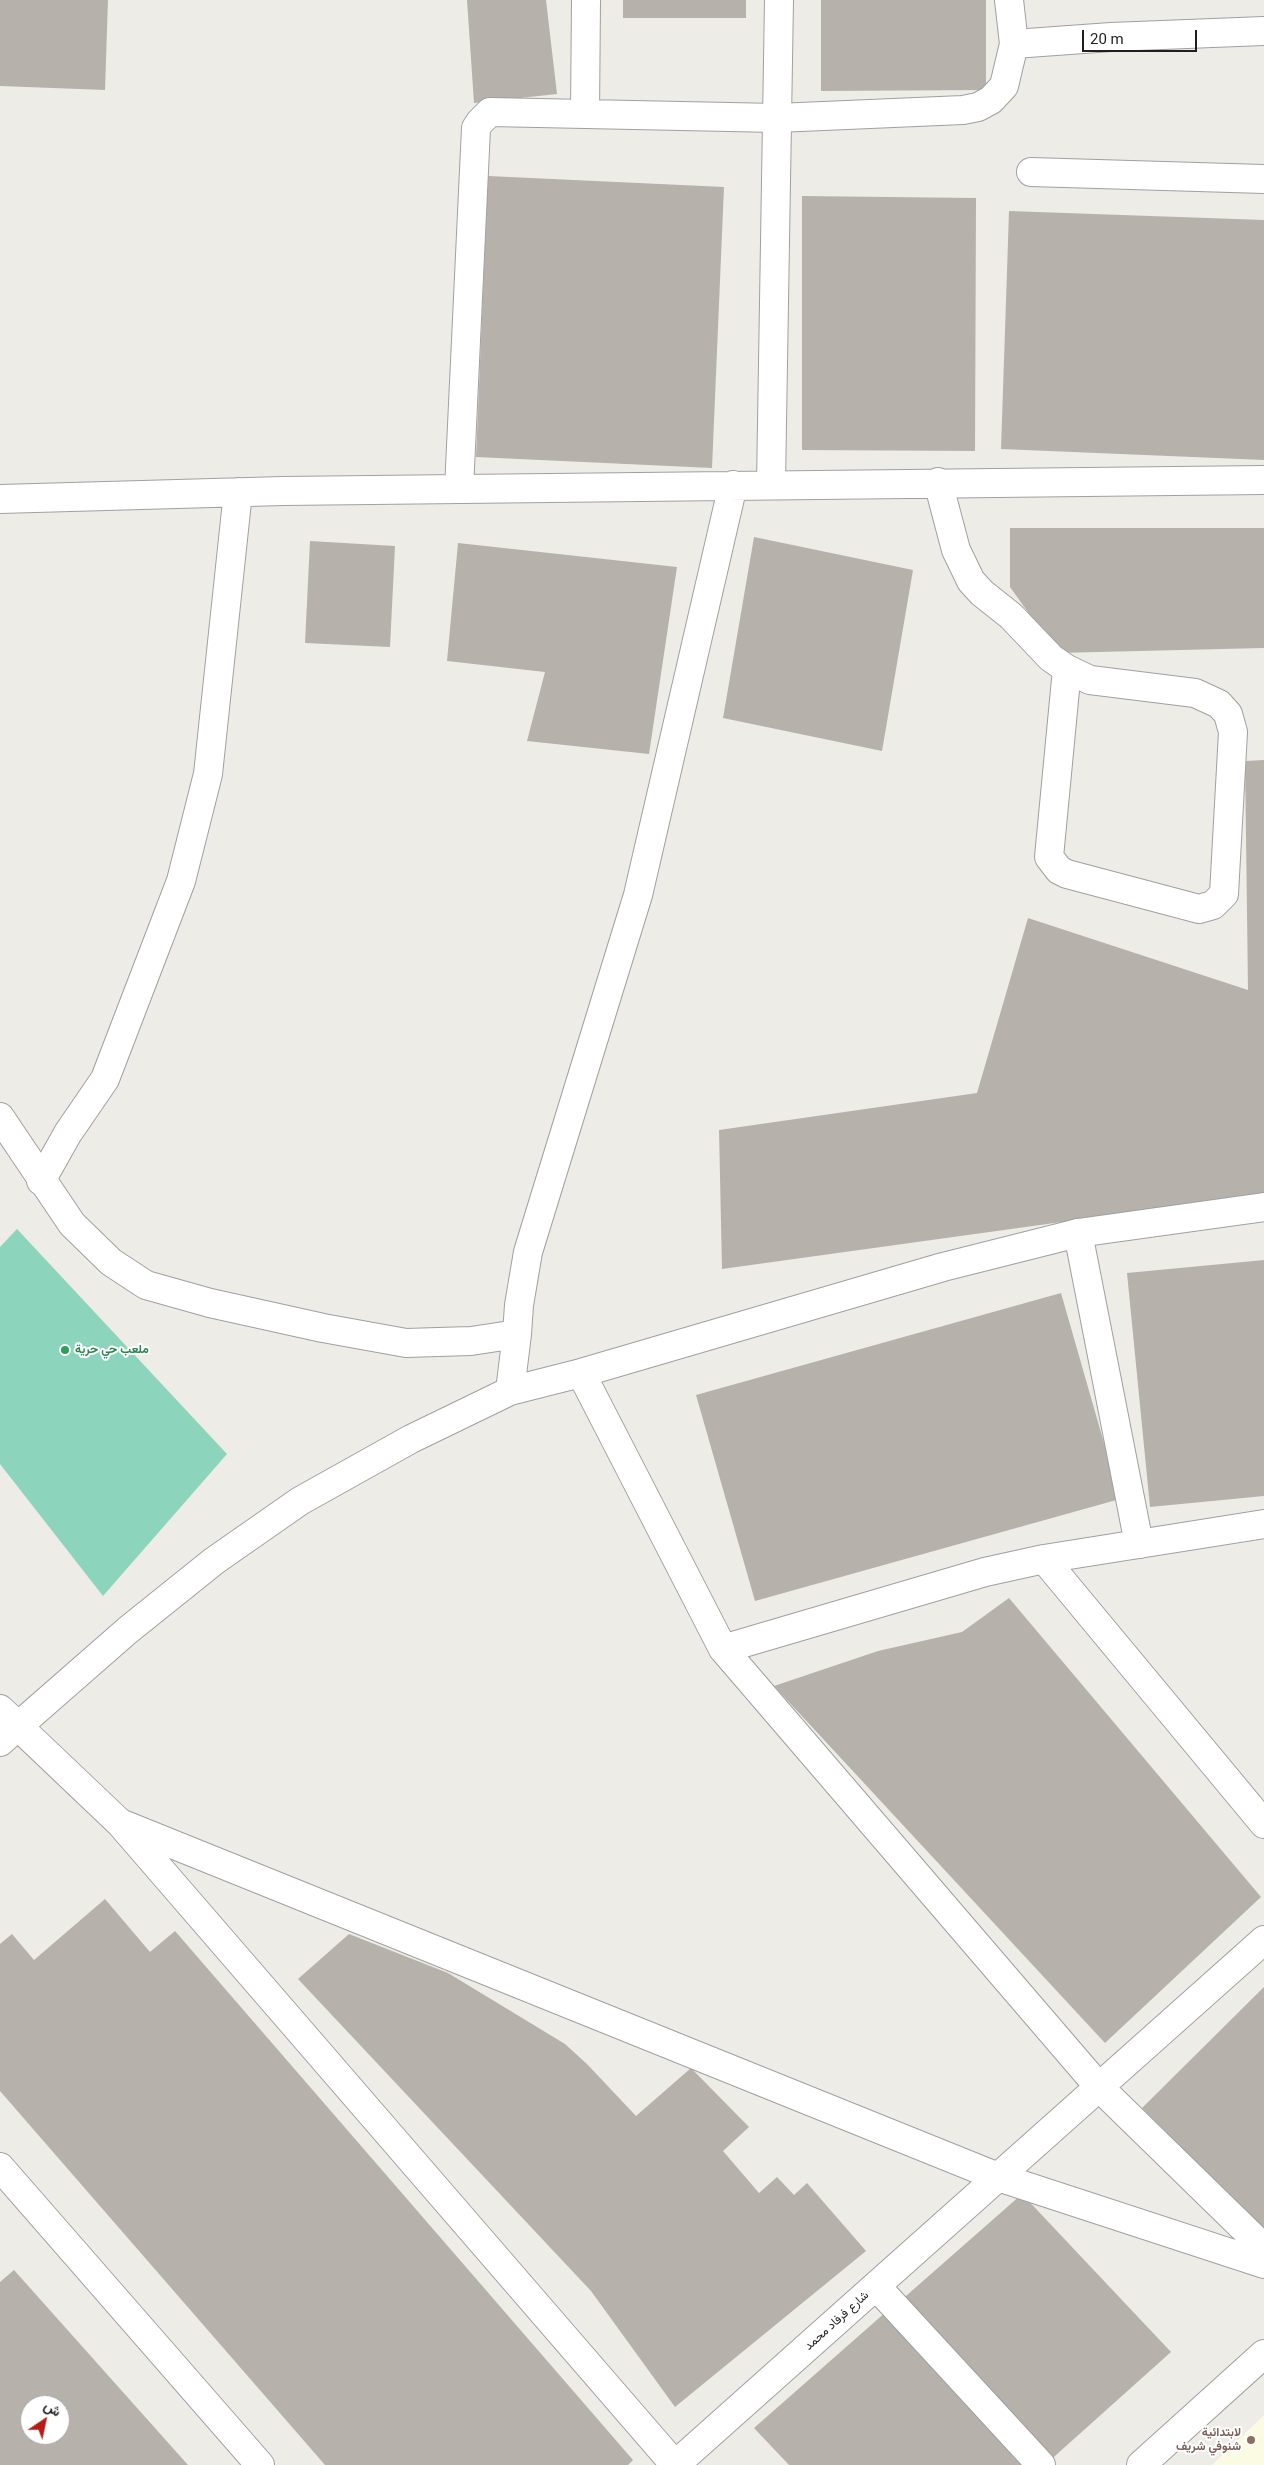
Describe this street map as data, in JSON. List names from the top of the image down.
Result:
{
  "streets": {
    "street": ["شارع فرفاد محمد"]
  },
  "places": ["ملعب حي حرية", "لابتدائية شنوفي شريف"],
  "scale_bar": "20 m",
  "north": "top right"
}
